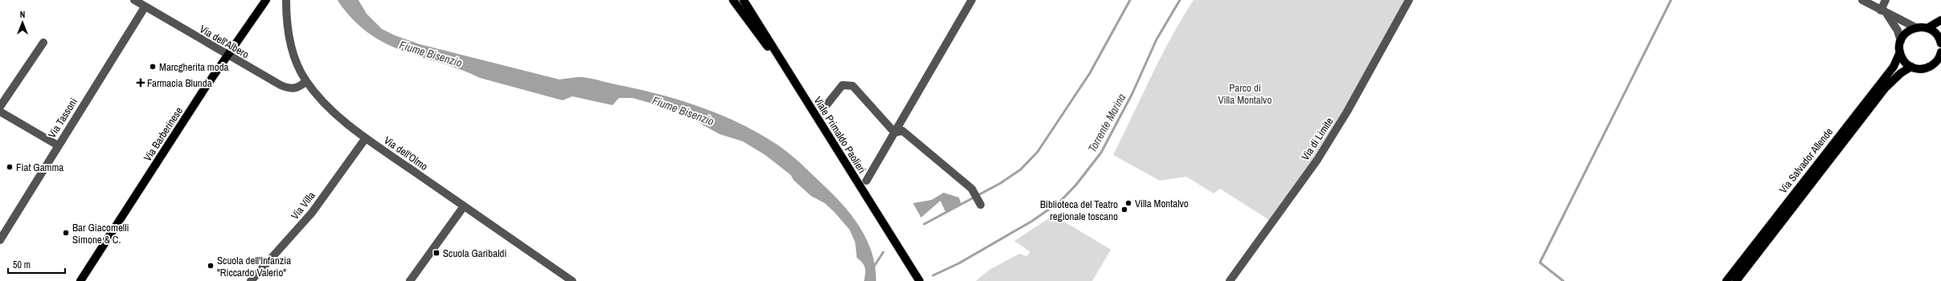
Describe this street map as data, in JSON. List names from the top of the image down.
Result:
{
  "streets": {
    "main road": ["Via Barberinese", "Viale Primaldo Paolieri", "Via Salvador Allende"],
    "street": [
      "Via dell'Albero",
      "Via Tassoni",
      "Via di Limite",
      "Via dell'Olmo",
      "Via Villa"
    ]
  },
  "crossings": [
    ["Via dell'Albero", "Via Tassoni"],
    ["Via dell'Albero", "Via Barberinese"],
    ["Via dell'Albero", "Via dell'Olmo"],
    ["Via dell'Olmo", "Via Villa"]
  ],
  "water": ["Fiume Bisenzio", "Torrente Marina"],
  "parks": ["Parco di Villa Montalvo"],
  "places": {
    "other": [
      "Marcgherita moda",
      "Fiat Gamma",
      "Villa Montalvo",
      "Biblioteca del Teatro regionale toscano",
      "Bar Giacomelli Simone & C.",
      "Scuola dell'Infanzia \"Riccardo Valerio\""
    ],
    "health": ["Farmacia Blunda"],
    "transit": ["Scuola Garibaldi"]
  },
  "scale_bar": "50 m",
  "north": "top"
}
